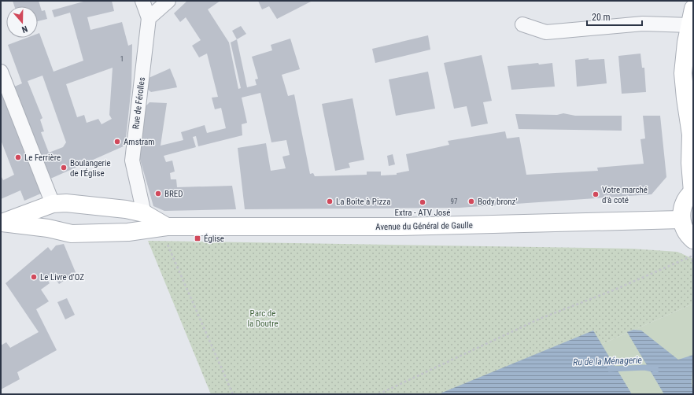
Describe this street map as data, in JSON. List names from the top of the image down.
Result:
{
  "streets": {
    "main road": ["Avenue du Général de Gaulle"],
    "street": ["Rue de Férolles"]
  },
  "crossings": [
    ["Rue de Férolles", "Avenue du Général de Gaulle"]
  ],
  "water": ["Ru de la Ménagerie"],
  "parks": ["Parc de la Doutre"],
  "places": {
    "other": [
      "Amstram",
      "Le Ferrière",
      "Boulangerie de l'Église",
      "BRED",
      "Votre marché d'à coté",
      "La Boîte à Pizza",
      "Body bronz'",
      "Extra - ATV José",
      "Le Livre d'OZ"
    ],
    "transit": ["Église"]
  },
  "house_numbers": ["1", "97"],
  "scale_bar": "20 m",
  "north": "bottom"
}
